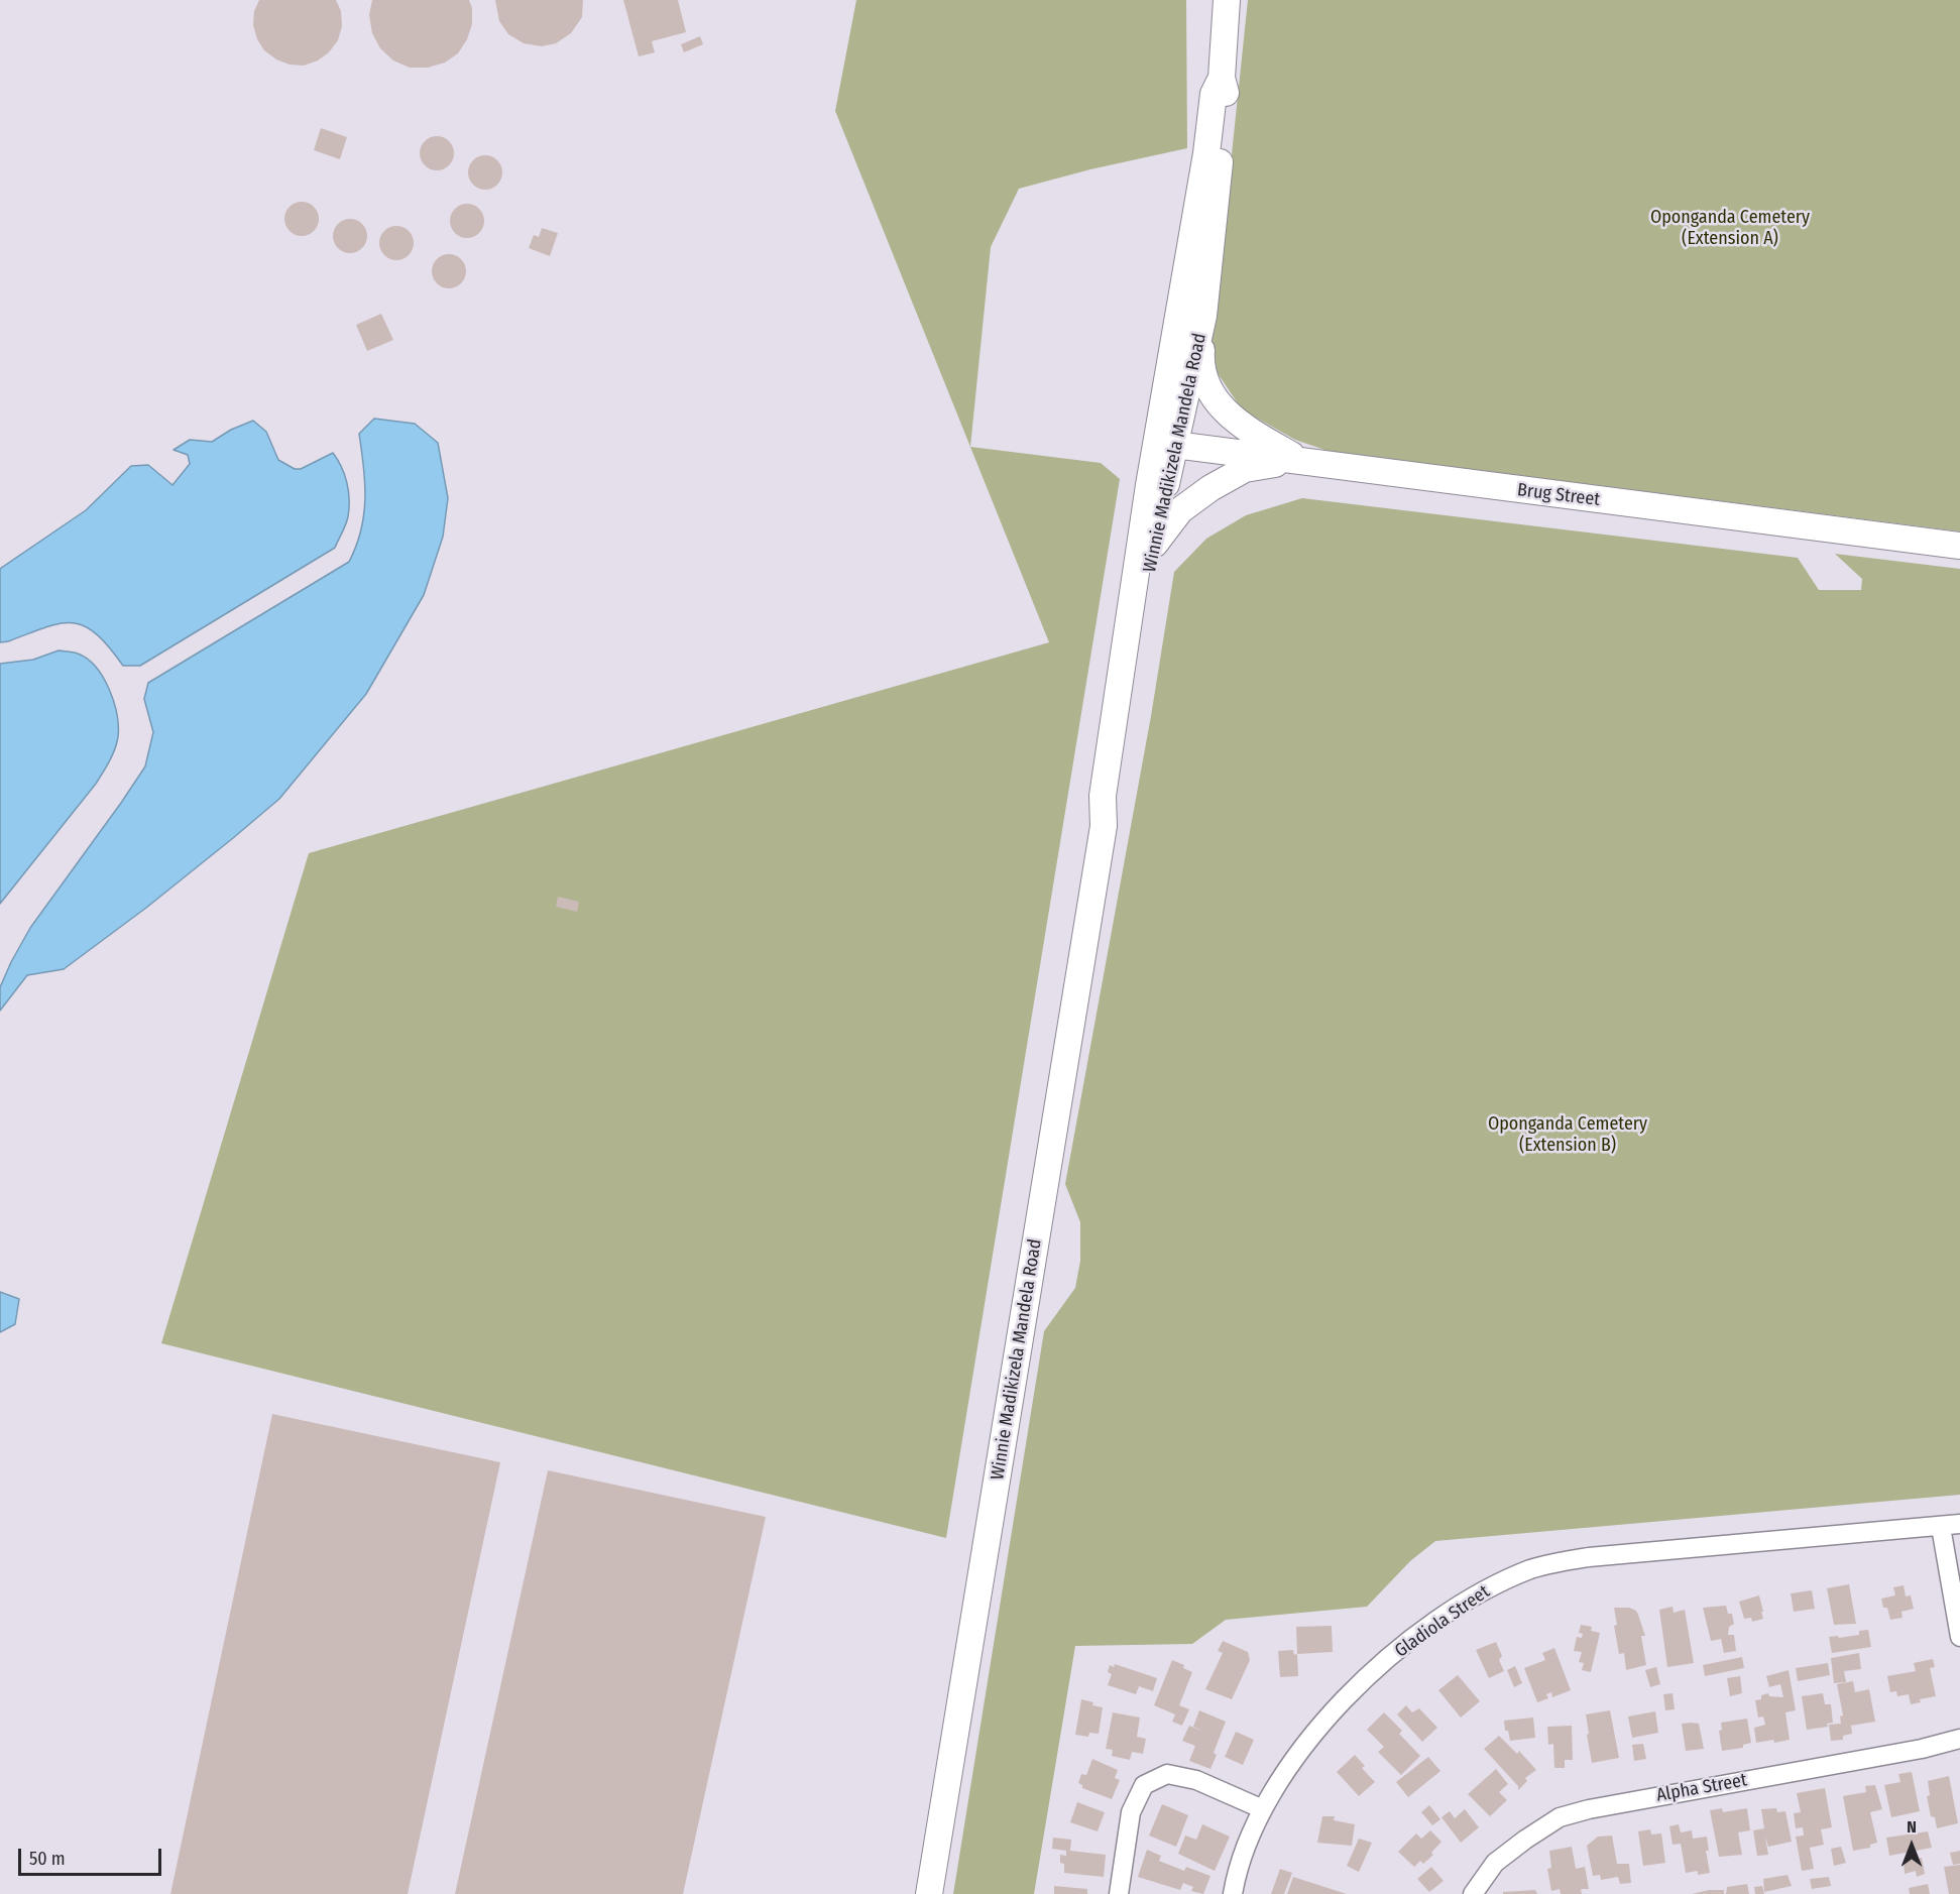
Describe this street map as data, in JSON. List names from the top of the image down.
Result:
{
  "streets": {
    "main road": ["Winnie Madikizela Mandela Road", "Brug Street"],
    "street": ["Gladiola Street", "Alpha Street"]
  },
  "crossings": [
    ["Winnie Madikizela Mandela Road", "Brug Street"]
  ],
  "parks": ["Oponganda Cemetery (Extension A)", "Oponganda Cemetery (Extension B)"],
  "scale_bar": "50 m",
  "north": "top"
}
